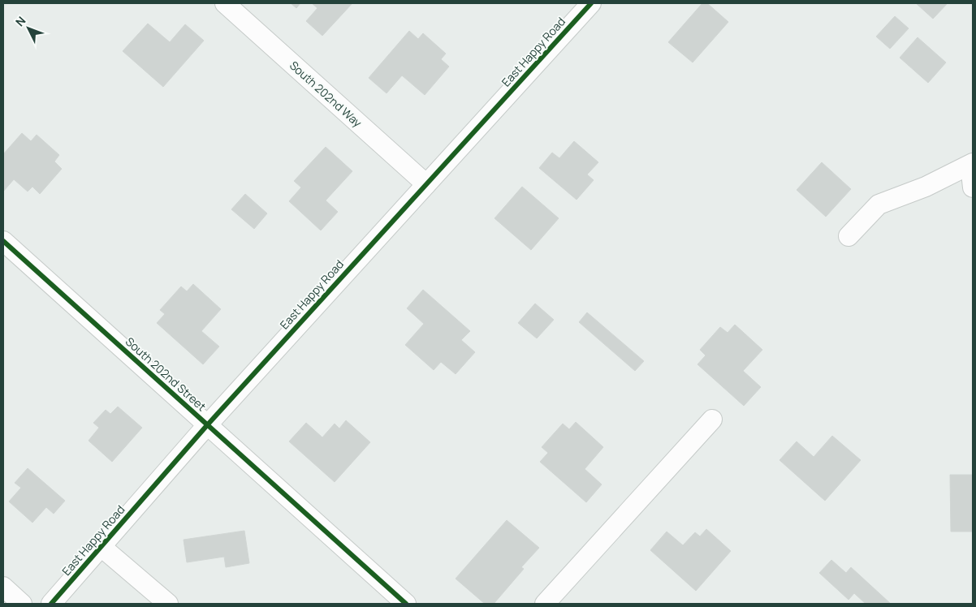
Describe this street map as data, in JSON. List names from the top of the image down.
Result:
{
  "streets": {
    "street": ["East Happy Road", "South 202nd Way", "South 202nd Street"]
  },
  "crossings": [
    ["East Happy Road", "South 202nd Way"],
    ["East Happy Road", "South 202nd Street"]
  ],
  "north": "top left"
}
